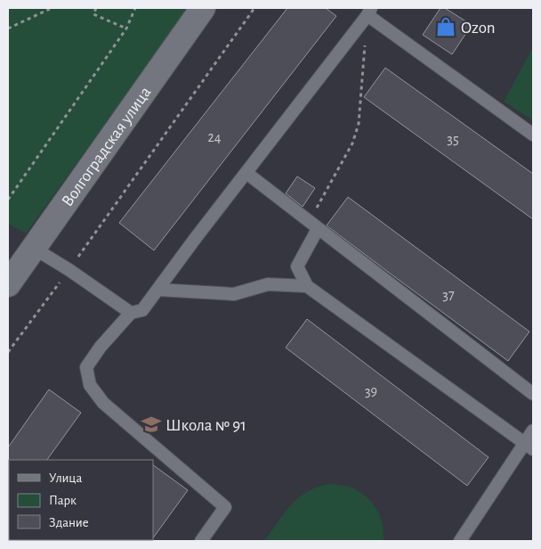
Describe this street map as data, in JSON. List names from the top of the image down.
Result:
{
  "streets": {
    "main road": ["Волгоградская улица"]
  },
  "places": {
    "shop": ["Ozon"],
    "school or university": ["Школа № 91"]
  },
  "house_numbers": [
    "24",
    "35",
    "37",
    "39"
  ],
  "legend": ["Улица", "Парк", "Здание"]
}
